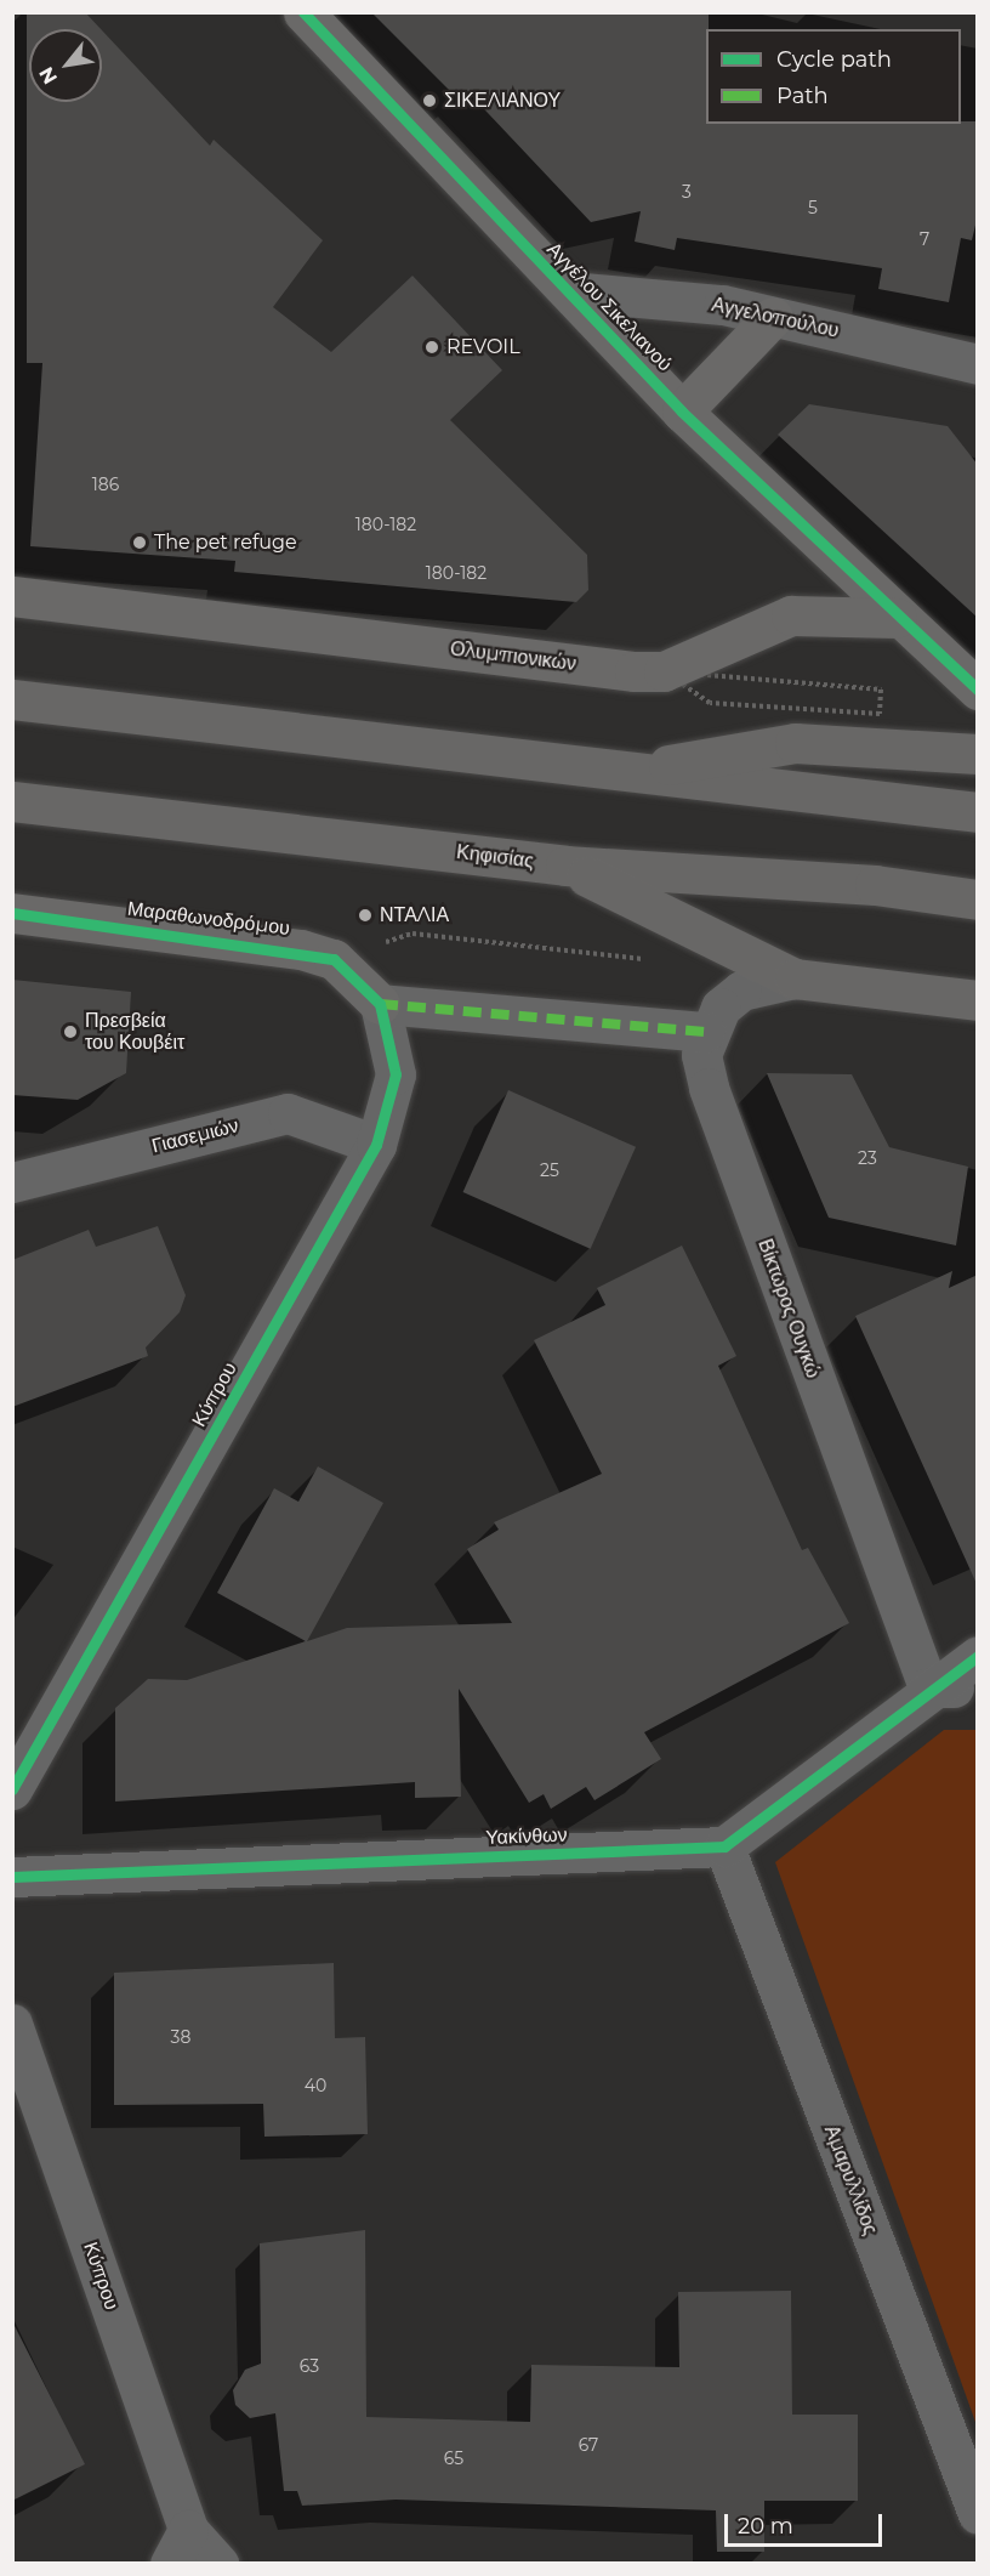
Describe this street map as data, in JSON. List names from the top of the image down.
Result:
{
  "streets": {
    "main road": ["Κηφισίας"],
    "street": [
      "Αγγέλου Σικελιανού",
      "Αγγελοπούλου",
      "Ολυμπιονικών",
      "Μαραθωνοδρόμου",
      "Γιασεμιών",
      "Βίκτωρος Ουγκώ",
      "Κύπρου",
      "Υακίνθων",
      "Αμαρυλλίδος"
    ]
  },
  "crossings": [
    ["Αγγέλου Σικελιανού", "Αγγελοπούλου"],
    ["Αγγέλου Σικελιανού", "Ολυμπιονικών"],
    ["Μαραθωνοδρόμου", "Κύπρου"],
    ["Γιασεμιών", "Κύπρου"],
    ["Υακίνθων", "Αμαρυλλίδος"]
  ],
  "places": [
    "ΣΙΚΕΛΙΑΝΟΥ",
    "REVOIL",
    "The pet refuge",
    "ΝΤΑΛΙΑ",
    "Πρεσβεία του Κουβέιτ"
  ],
  "house_numbers": [
    "3",
    "5",
    "7",
    "186",
    "180-182",
    "180-182",
    "23",
    "25",
    "38",
    "40",
    "63",
    "67",
    "65"
  ],
  "legend": ["Cycle path", "Path"],
  "scale_bar": "20 m",
  "north": "bottom left"
}
